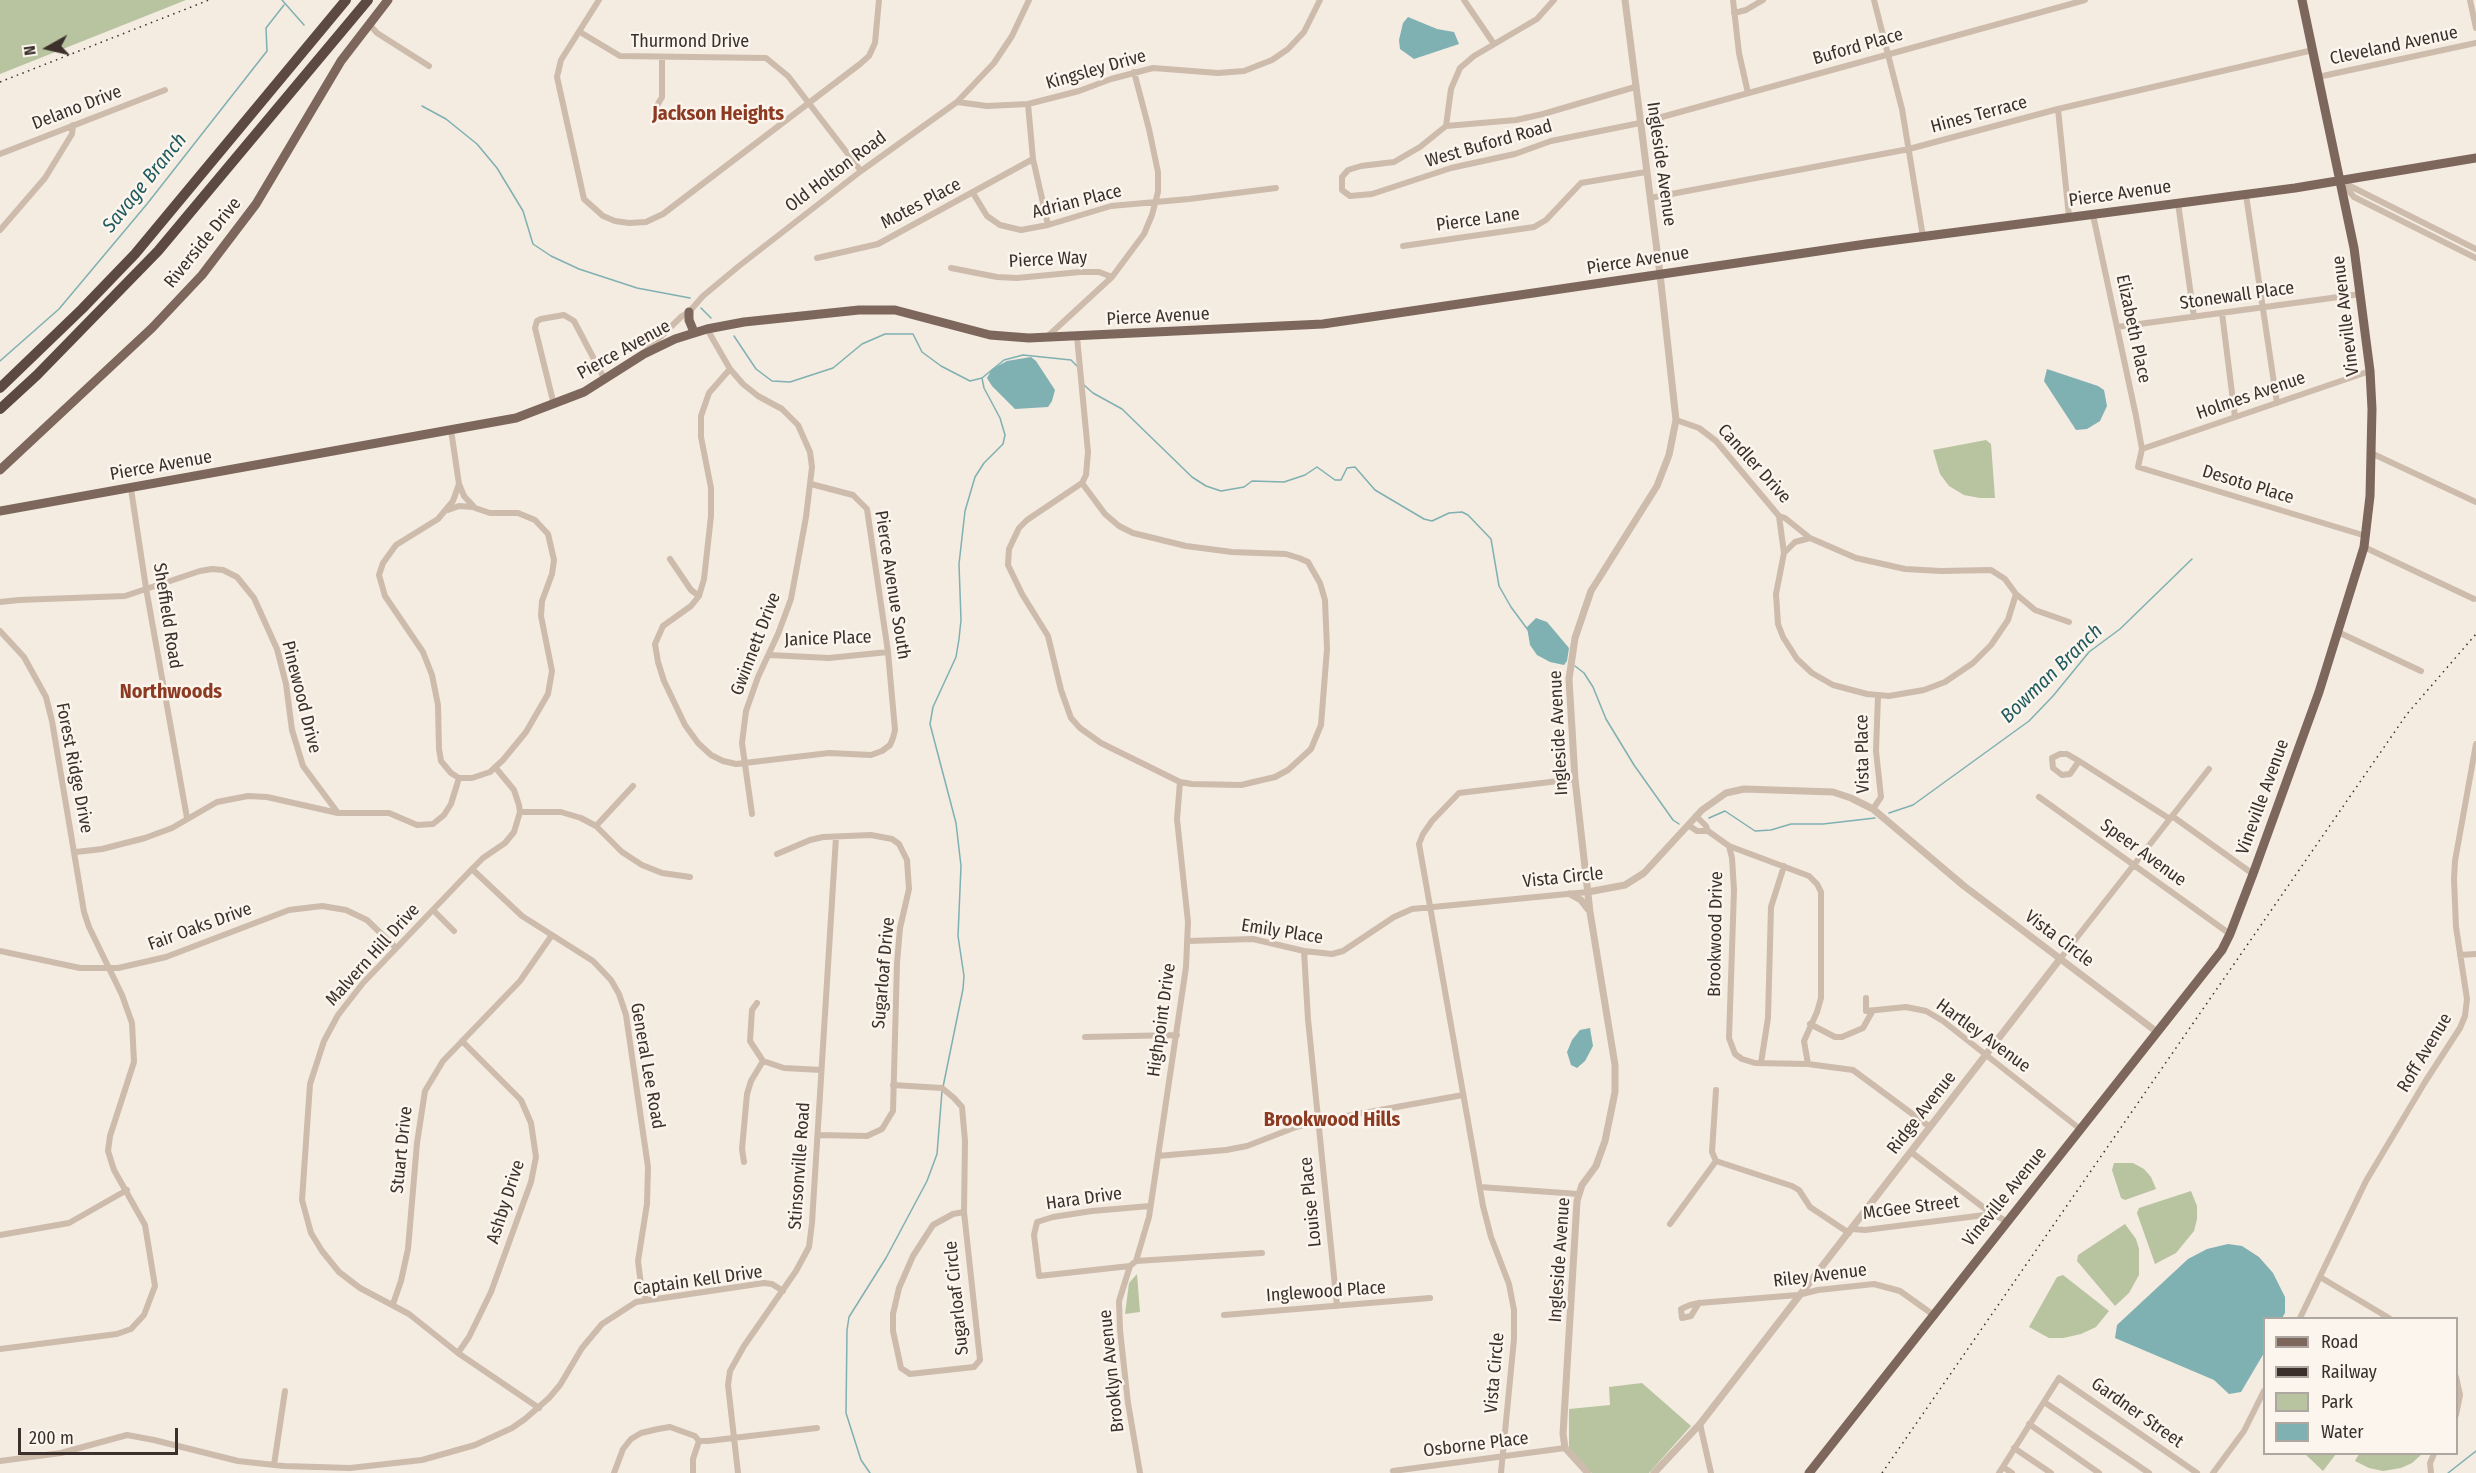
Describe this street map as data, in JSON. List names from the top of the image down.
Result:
{
  "streets": {
    "main road": ["Pierce Avenue", "Riverside Drive", "Vineville Avenue"],
    "street": [
      "Thurmond Drive",
      "Cleveland Avenue",
      "Buford Place",
      "Kingsley Drive",
      "Delano Drive",
      "Hines Terrace",
      "West Buford Road",
      "Ingleside Avenue",
      "Old Holton Road",
      "Adrian Place",
      "Motes Place",
      "Pierce Lane",
      "Pierce Way",
      "Stonewall Place",
      "Elizabeth Place",
      "Holmes Avenue",
      "Candler Drive",
      "Desoto Place",
      "Pierce Avenue South",
      "Sheffield Road",
      "Janice Place",
      "Gwinnett Drive",
      "Pinewood Drive",
      "Vista Place",
      "Forest Ridge Drive",
      "Speer Avenue",
      "Vista Circle",
      "Fair Oaks Drive",
      "Emily Place",
      "Brookwood Drive",
      "Malvern Hill Drive",
      "Sugarloaf Drive",
      "Highpoint Drive",
      "Hartley Avenue",
      "Roff Avenue",
      "General Lee Road",
      "Ridge Avenue",
      "Stuart Drive",
      "Stinsonville Road",
      "Hara Drive",
      "Ashby Drive",
      "Louise Place",
      "McGee Street",
      "Riley Avenue",
      "Captain Kell Drive",
      "Inglewood Place",
      "Sugarloaf Circle",
      "Brooklyn Avenue",
      "Gardner Street",
      "Osborne Place"
    ]
  },
  "crossings": [
    ["Thurmond Drive", "Old Holton Road"],
    ["Cleveland Avenue", "Vineville Avenue"],
    ["Buford Place", "West Buford Road"],
    ["Buford Place", "Ingleside Avenue"],
    ["Kingsley Drive", "Old Holton Road"],
    ["Hines Terrace", "Ingleside Avenue"],
    ["Hines Terrace", "Vineville Avenue"],
    ["West Buford Road", "Ingleside Avenue"],
    ["Ingleside Avenue", "Pierce Avenue"],
    ["Ingleside Avenue", "Pierce Lane"],
    ["Ingleside Avenue", "Candler Drive"],
    ["Ingleside Avenue", "Vista Circle"],
    ["Ingleside Avenue", "Osborne Place"],
    ["Old Holton Road", "Pierce Avenue"],
    ["Pierce Avenue", "Vineville Avenue"],
    ["Pierce Avenue", "Elizabeth Place"],
    ["Pierce Avenue", "Sheffield Road"],
    ["Adrian Place", "Motes Place"],
    ["Stonewall Place", "Vineville Avenue"],
    ["Stonewall Place", "Elizabeth Place"],
    ["Vineville Avenue", "Holmes Avenue"],
    ["Vineville Avenue", "Desoto Place"],
    ["Vineville Avenue", "Speer Avenue"],
    ["Vineville Avenue", "Vista Circle"],
    ["Vineville Avenue", "Hartley Avenue"],
    ["Vineville Avenue", "Riley Avenue"],
    ["Elizabeth Place", "Holmes Avenue"],
    ["Elizabeth Place", "Desoto Place"],
    ["Holmes Avenue", "Desoto Place"],
    ["Pierce Avenue South", "Janice Place"],
    ["Pierce Avenue South", "Gwinnett Drive"],
    ["Sheffield Road", "Pinewood Drive"],
    ["Janice Place", "Gwinnett Drive"],
    ["Vista Place", "Vista Circle"],
    ["Forest Ridge Drive", "Fair Oaks Drive"],
    ["Speer Avenue", "Ridge Avenue"],
    ["Vista Circle", "Emily Place"],
    ["Vista Circle", "Brookwood Drive"],
    ["Vista Circle", "Ridge Avenue"],
    ["Vista Circle", "Osborne Place"],
    ["Fair Oaks Drive", "Malvern Hill Drive"],
    ["Emily Place", "Highpoint Drive"],
    ["Emily Place", "Louise Place"],
    ["Malvern Hill Drive", "General Lee Road"],
    ["Malvern Hill Drive", "Stuart Drive"],
    ["Malvern Hill Drive", "Ashby Drive"],
    ["Malvern Hill Drive", "Captain Kell Drive"],
    ["Sugarloaf Drive", "Stinsonville Road"],
    ["Sugarloaf Drive", "Sugarloaf Circle"],
    ["Highpoint Drive", "Hara Drive"],
    ["Hartley Avenue", "Ridge Avenue"],
    ["General Lee Road", "Stuart Drive"],
    ["General Lee Road", "Captain Kell Drive"],
    ["Ridge Avenue", "McGee Street"],
    ["Ridge Avenue", "Riley Avenue"],
    ["Stuart Drive", "Ashby Drive"],
    ["Stinsonville Road", "Captain Kell Drive"],
    ["Hara Drive", "Brooklyn Avenue"],
    ["Louise Place", "Inglewood Place"]
  ],
  "districts": ["Jackson Heights", "Northwoods", "Brookwood Hills"],
  "water": ["Savage Branch", "Bowman Branch"],
  "legend": [
    "Road",
    "Railway",
    "Park",
    "Water"
  ],
  "scale_bar": "200 m",
  "north": "left"
}
